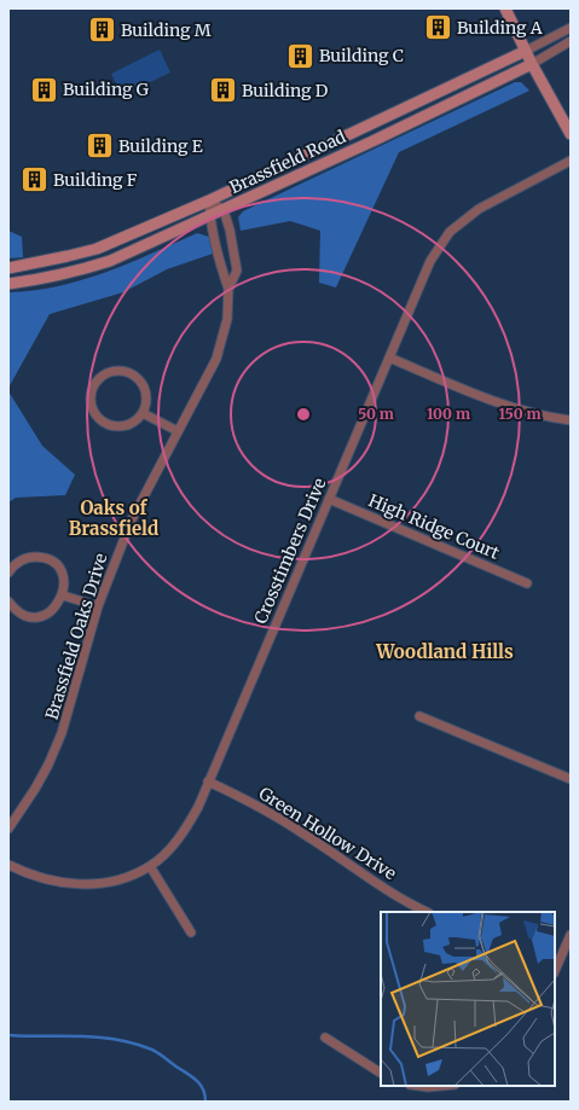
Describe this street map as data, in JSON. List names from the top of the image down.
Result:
{
  "streets": {
    "street": [
      "Brassfield Road",
      "High Ridge Court",
      "Crosstimbers Drive",
      "Brassfield Oaks Drive",
      "Green Hollow Drive"
    ]
  },
  "crossings": [
    ["Brassfield Road", "Brassfield Oaks Drive"],
    ["High Ridge Court", "Crosstimbers Drive"],
    ["Crosstimbers Drive", "Green Hollow Drive"]
  ],
  "districts": ["Oaks of Brassfield", "Woodland Hills"],
  "places": {
    "building": [
      "Building A",
      "Building M",
      "Building C",
      "Building G",
      "Building D",
      "Building E",
      "Building F"
    ]
  },
  "rings": ["50 m", "100 m", "150 m"]
}
